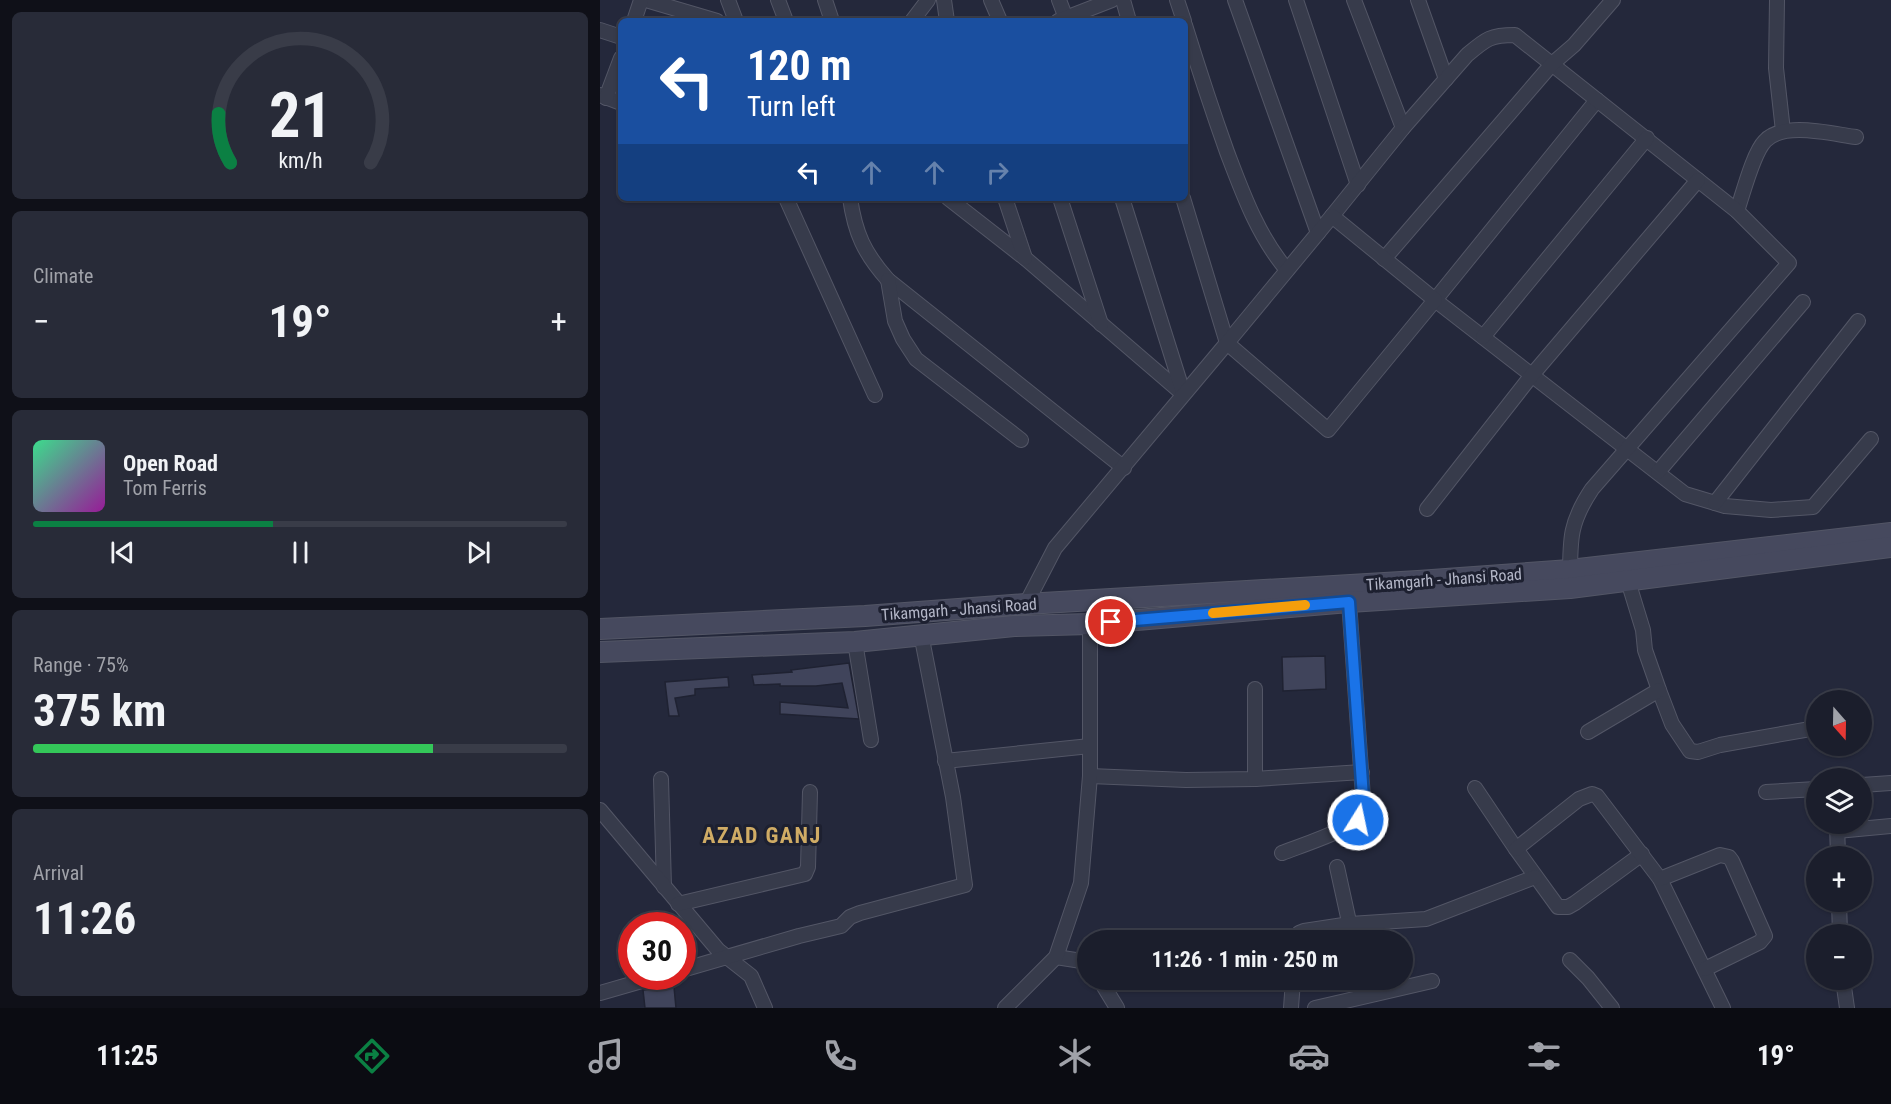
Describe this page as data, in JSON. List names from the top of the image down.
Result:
{
  "streets": {
    "street": ["Tikamgarh - Jhansi Road"]
  },
  "districts": ["AZAD GANJ"],
  "north": "bottom",
  "page": {
    "turn": ["120 m", "Turn left"],
    "tile": [
      "Climate",
      ["Range · 75%", "375 km"],
      ["Arrival", "11:26"]
    ],
    "heat": ["−", "19°", "+"],
    "song": ["Open Road", "Tom Ferris"],
    "map_buttons": ["+", "−"],
    "limit": "30",
    "trip": "11:26 · 1 min · 250 m",
    "tabs": ["11:25", "19°"],
    "gauge": ["21", "km/h"]
  }
}
